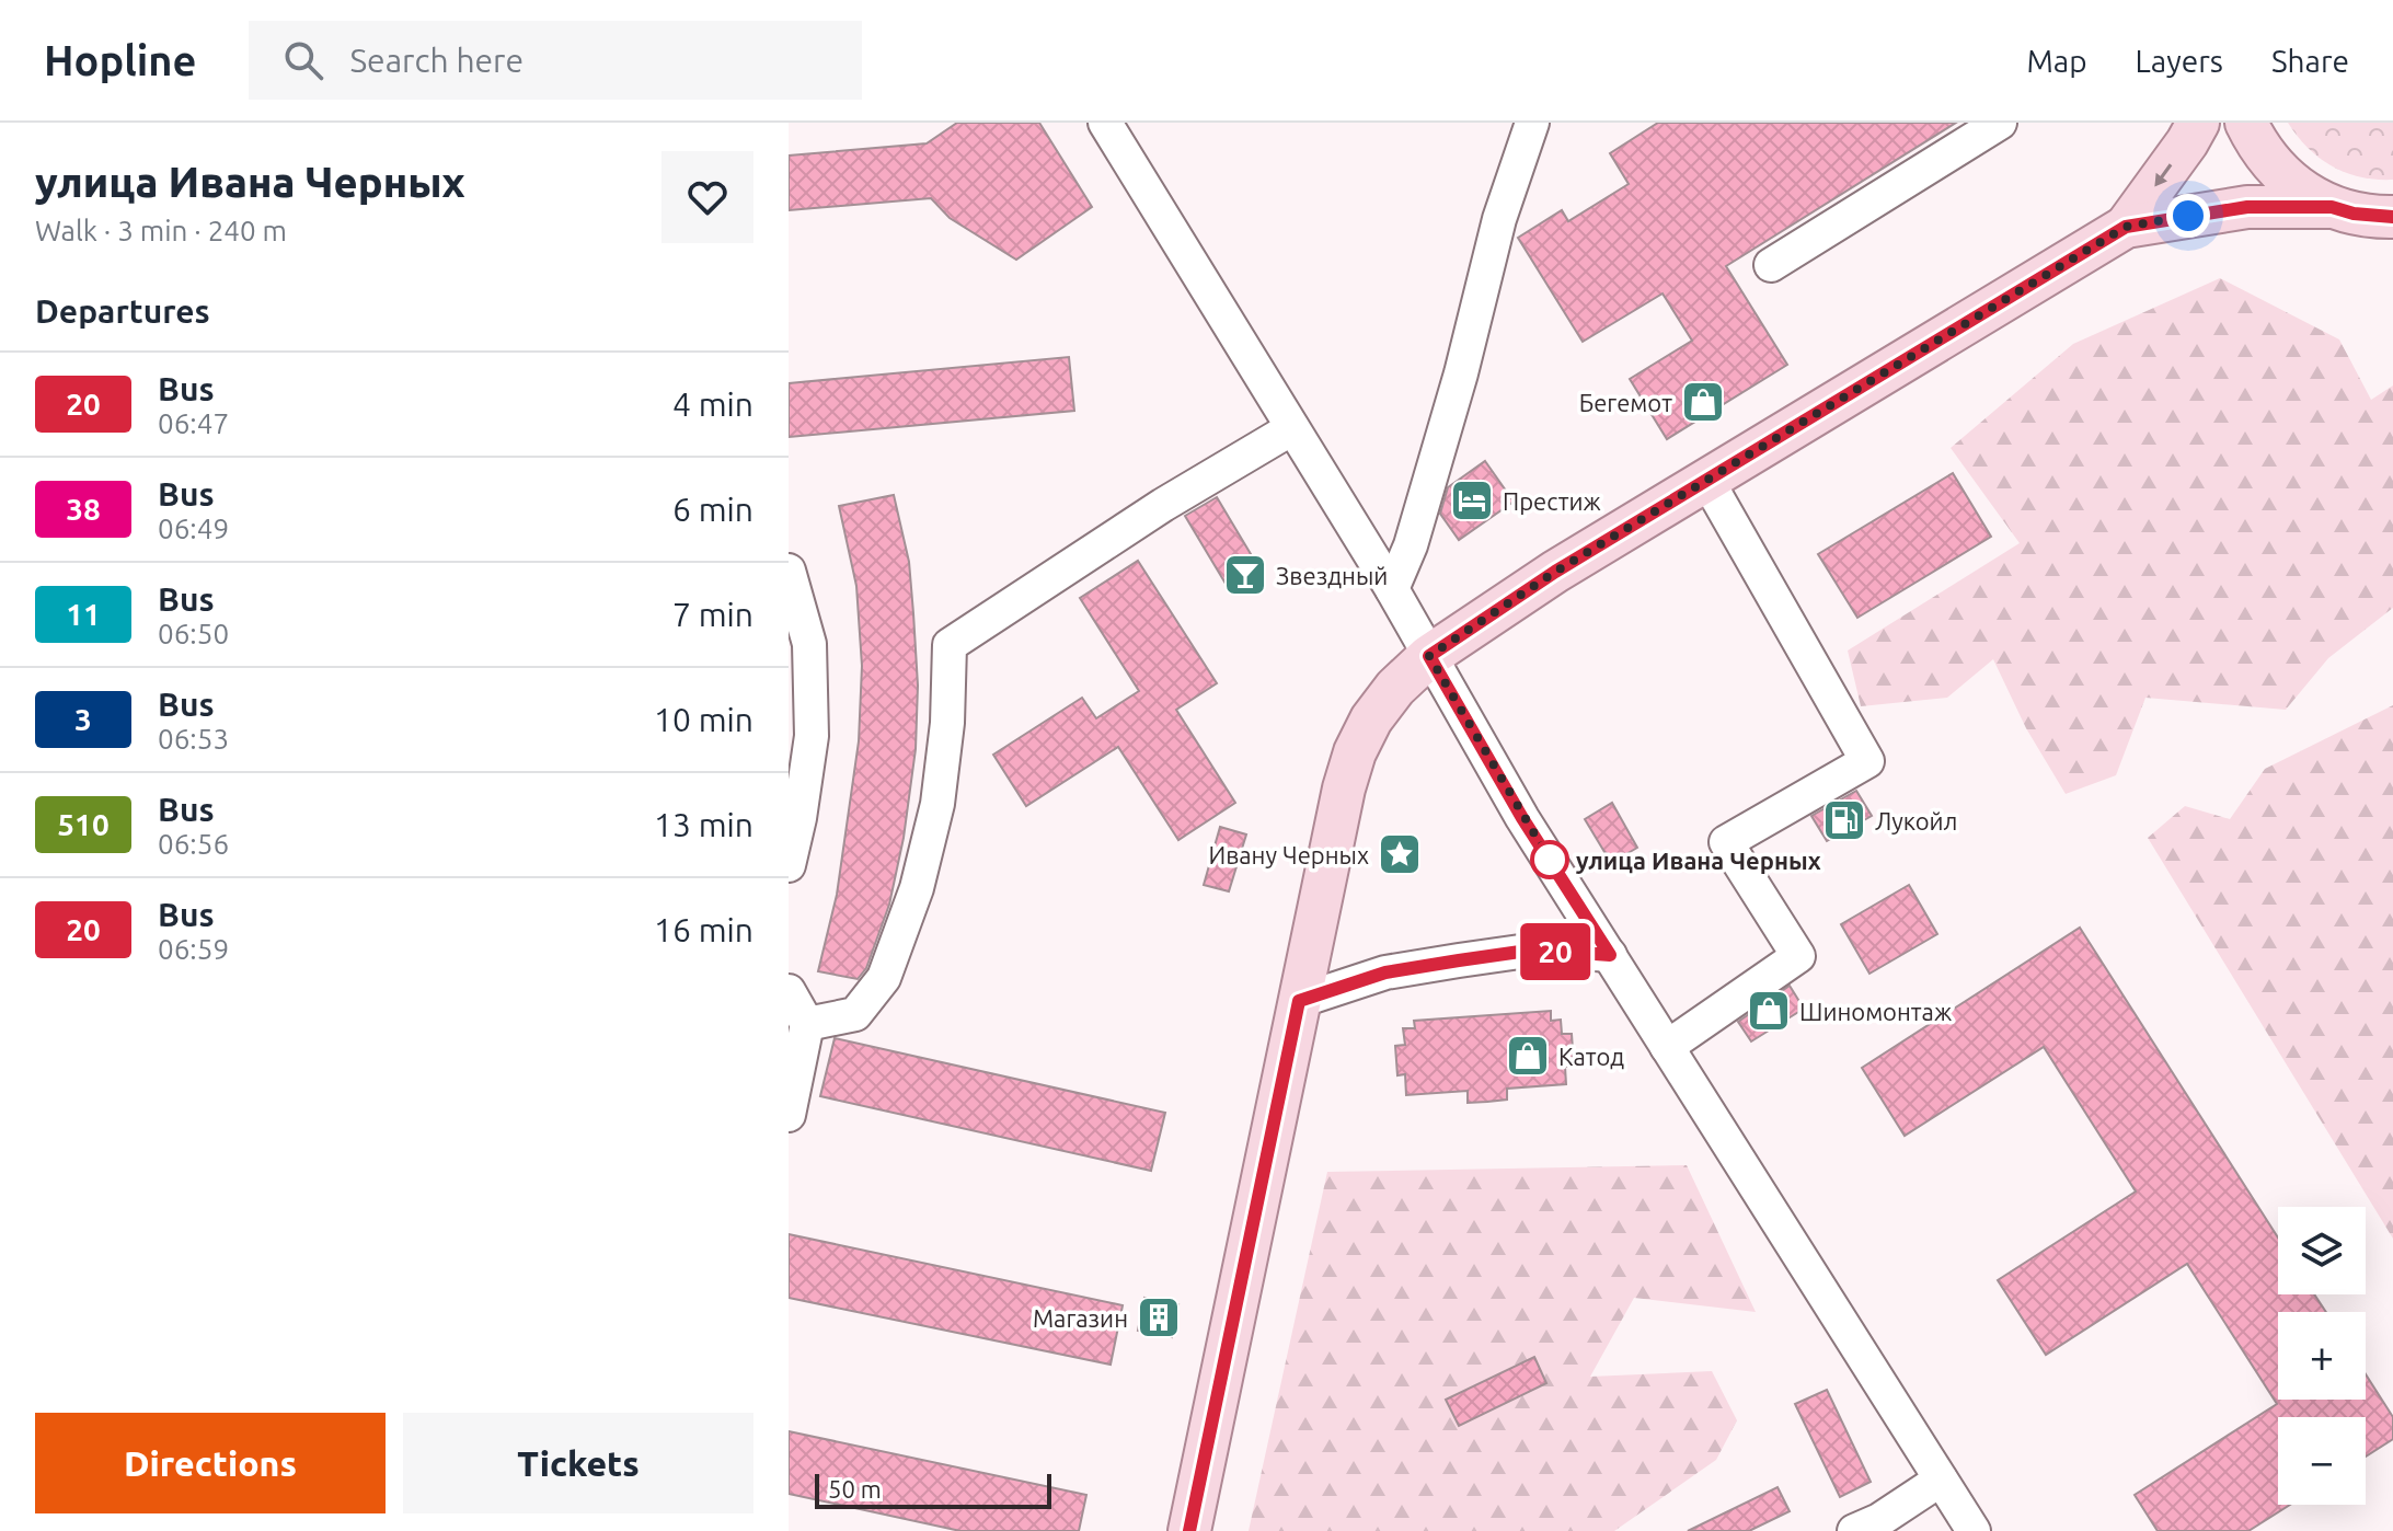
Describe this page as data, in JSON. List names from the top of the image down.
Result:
{
  "places": {
    "shop": ["Бегемот", "Шиномонтаж", "Катод"],
    "hotel": ["Престиж"],
    "bar": ["Звездный"],
    "fuel station": ["Лукойл"],
    "place": ["Ивану Черных"],
    "other": ["улица Ивана Черных"],
    "building": ["Магазин"]
  },
  "lines": ["bus line 20"],
  "scale_bar": "50 m",
  "page": {
    "header": "Hopline",
    "search": "Search here",
    "nav": ["Map", "Layers", "Share"],
    "heading": [
      ["улица Ивана Черных", "Walk · 3 min · 240 m"],
      "Departures"
    ],
    "on_map": "20",
    "list": [
      {
        "mark": "20",
        "name": "Bus",
        "note": "06:47",
        "value": "4 min"
      },
      {
        "mark": "38",
        "name": "Bus",
        "note": "06:49",
        "value": "6 min"
      },
      {
        "mark": "11",
        "name": "Bus",
        "note": "06:50",
        "value": "7 min"
      },
      {
        "mark": "3",
        "name": "Bus",
        "note": "06:53",
        "value": "10 min"
      },
      {
        "mark": "510",
        "name": "Bus",
        "note": "06:56",
        "value": "13 min"
      },
      {
        "mark": "20",
        "name": "Bus",
        "note": "06:59",
        "value": "16 min"
      }
    ],
    "map_buttons": ["+", "−"],
    "buttons": ["Directions", "Tickets"],
    "scale": "50 m"
  }
}
